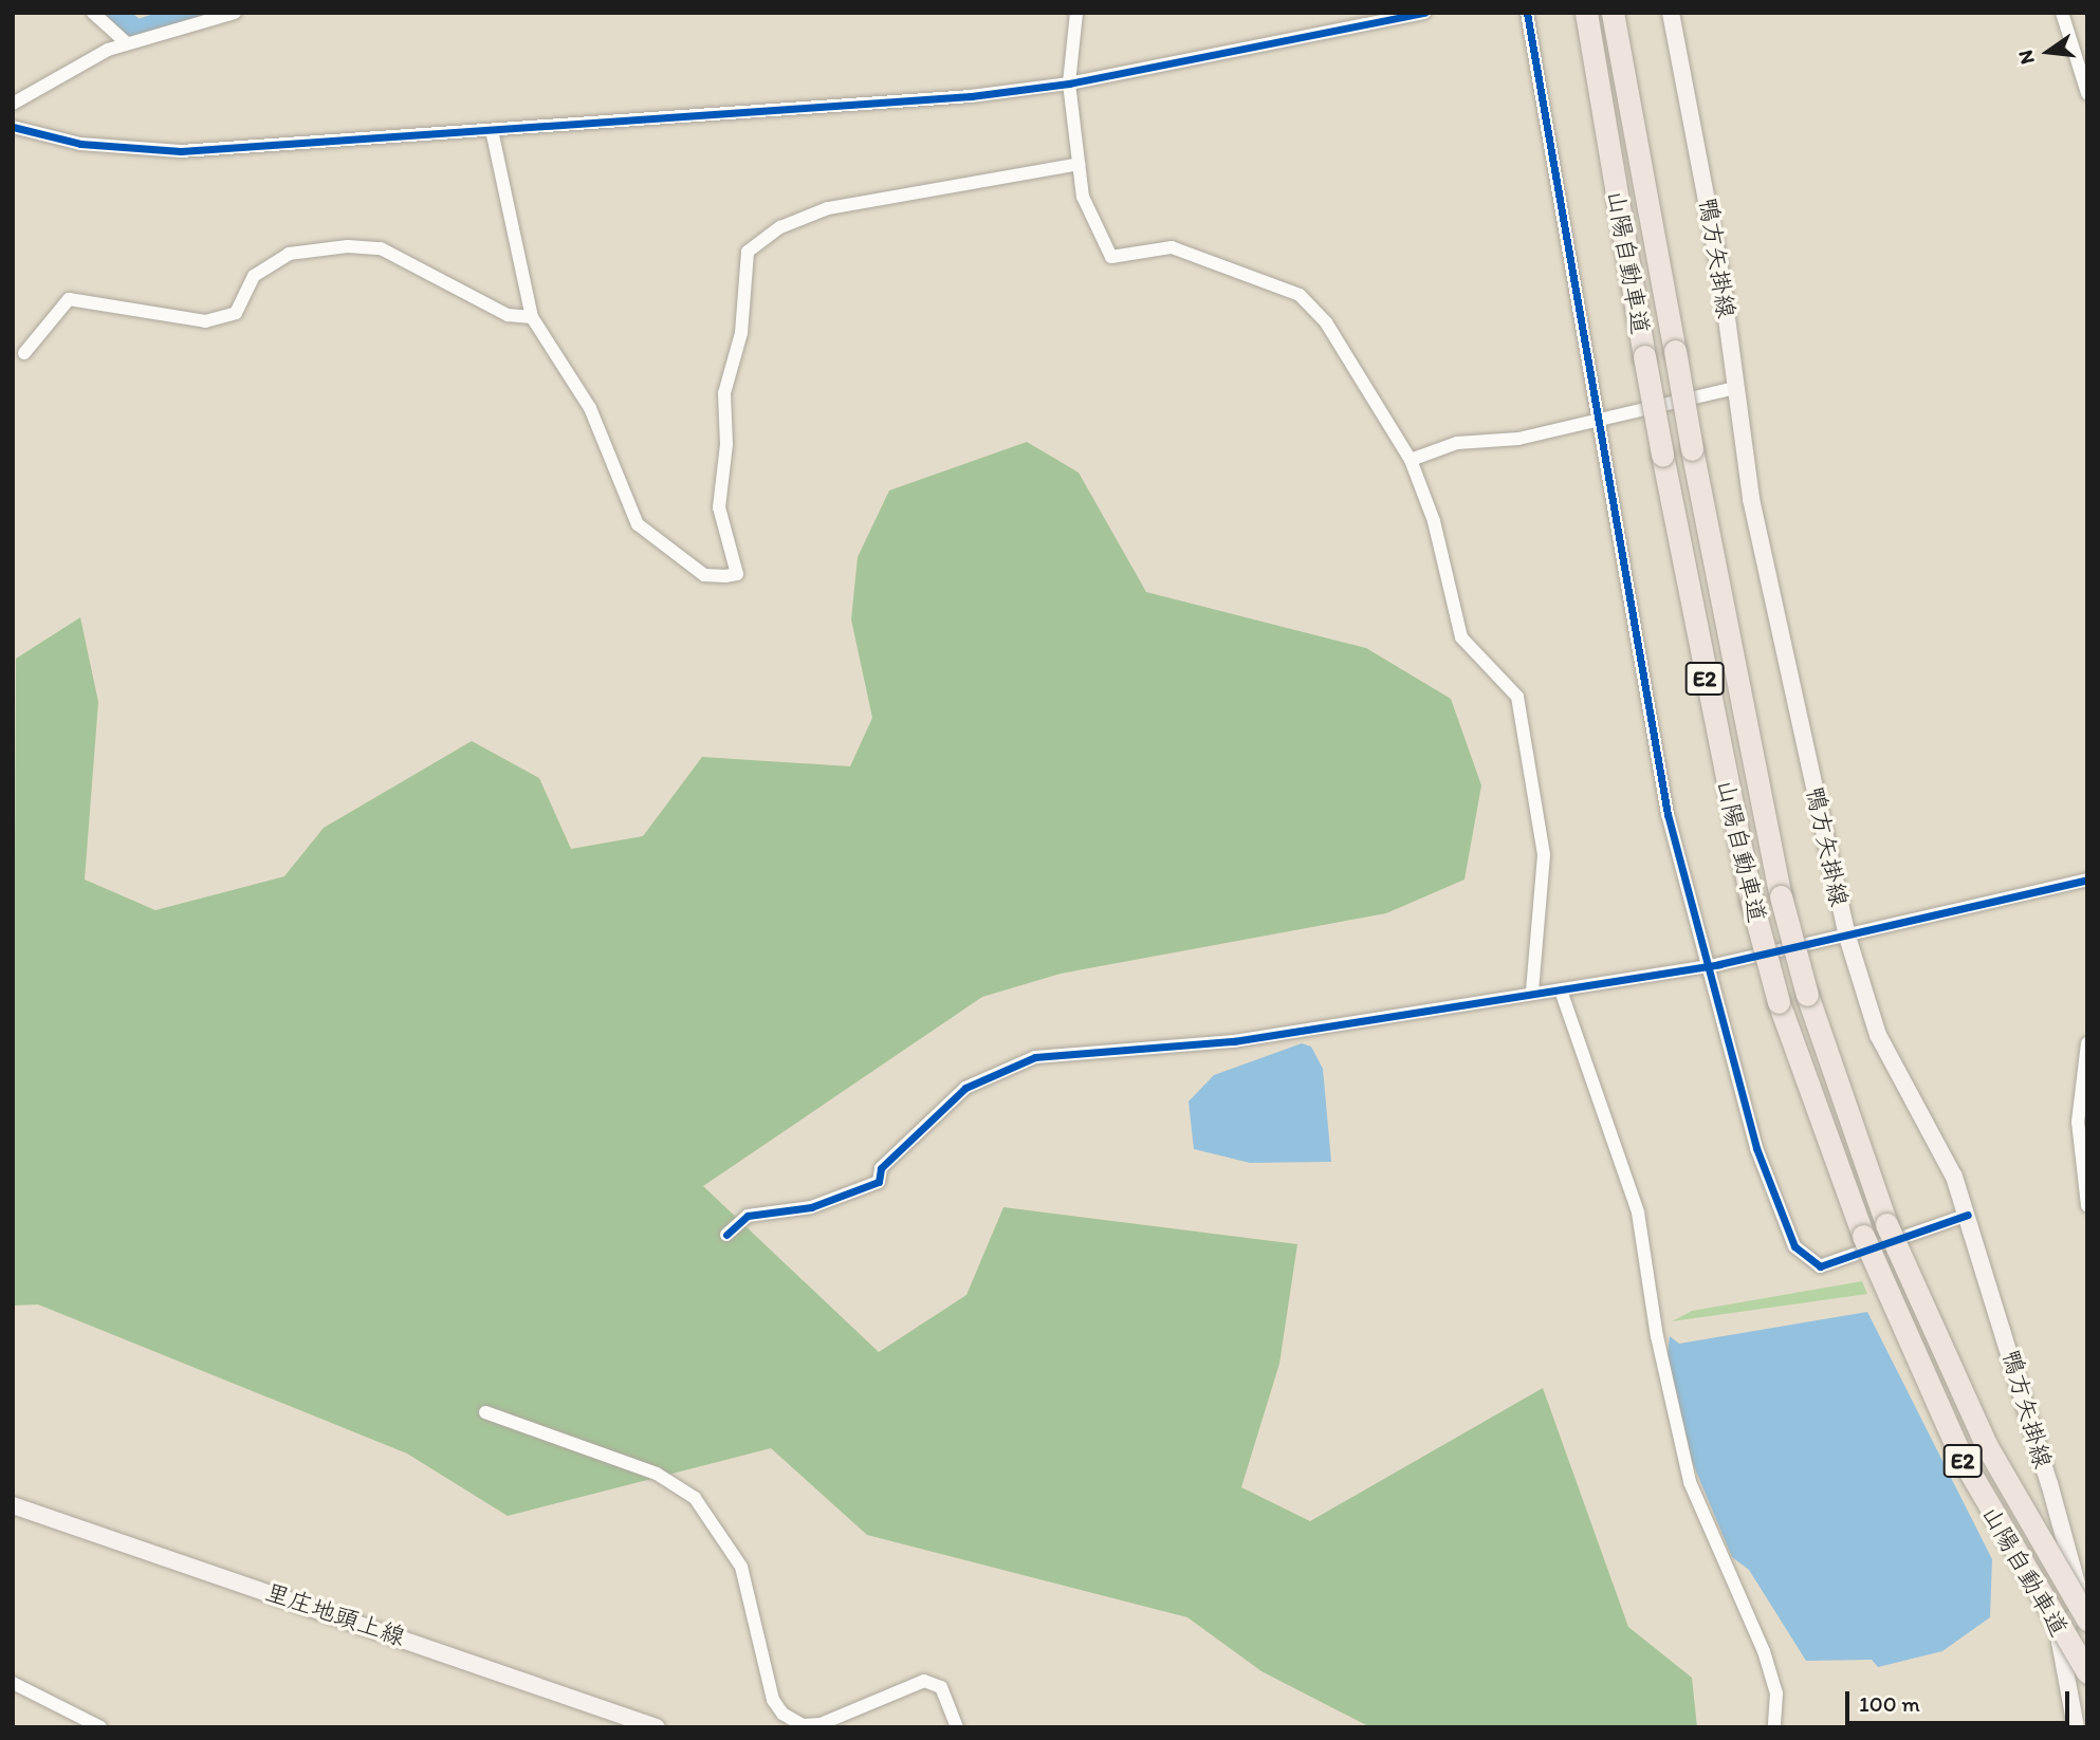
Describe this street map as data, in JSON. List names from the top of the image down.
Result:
{
  "streets": {
    "highway": ["山陽自動車道", "E2"],
    "main road": ["鴨方矢掛線", "里庄地頭上線"]
  },
  "crossings": [
    ["鴨方矢掛線", "山陽自動車道"]
  ],
  "scale_bar": "100 m",
  "north": "left"
}
